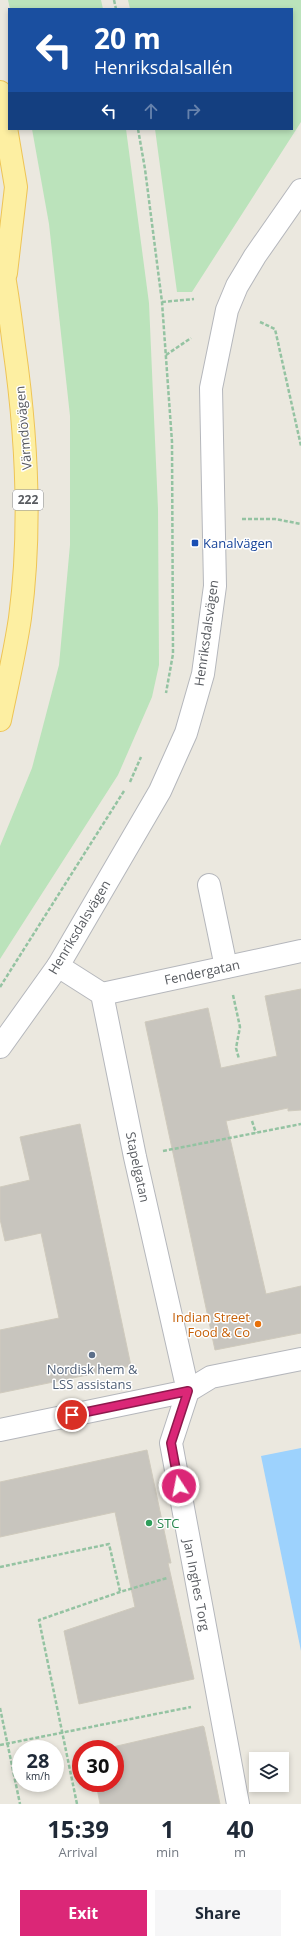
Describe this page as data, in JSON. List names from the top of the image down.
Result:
{
  "streets": {
    "main road": ["Värmdövägen", "222"],
    "street": [
      "Henriksdalsvägen",
      "Fendergatan",
      "Stapelgatan",
      "Jan Inghes Torg"
    ]
  },
  "crossings": [
    ["Värmdövägen", "222"],
    ["Fendergatan", "Stapelgatan"],
    ["Stapelgatan", "Jan Inghes Torg"]
  ],
  "places": {
    "transit": ["Kanalvägen"],
    "other": ["Indian Street Food & Co", "Nordisk hem & LSS assistans", "STC"]
  },
  "page": {
    "turn": ["20 m", "Henriksdalsallén"],
    "speed": "28 km/h",
    "limit": "30",
    "eta": [
      "15:39",
      "Arrival",
      "1",
      "min",
      "40",
      "m"
    ],
    "buttons": ["Exit", "Share"]
  }
}
